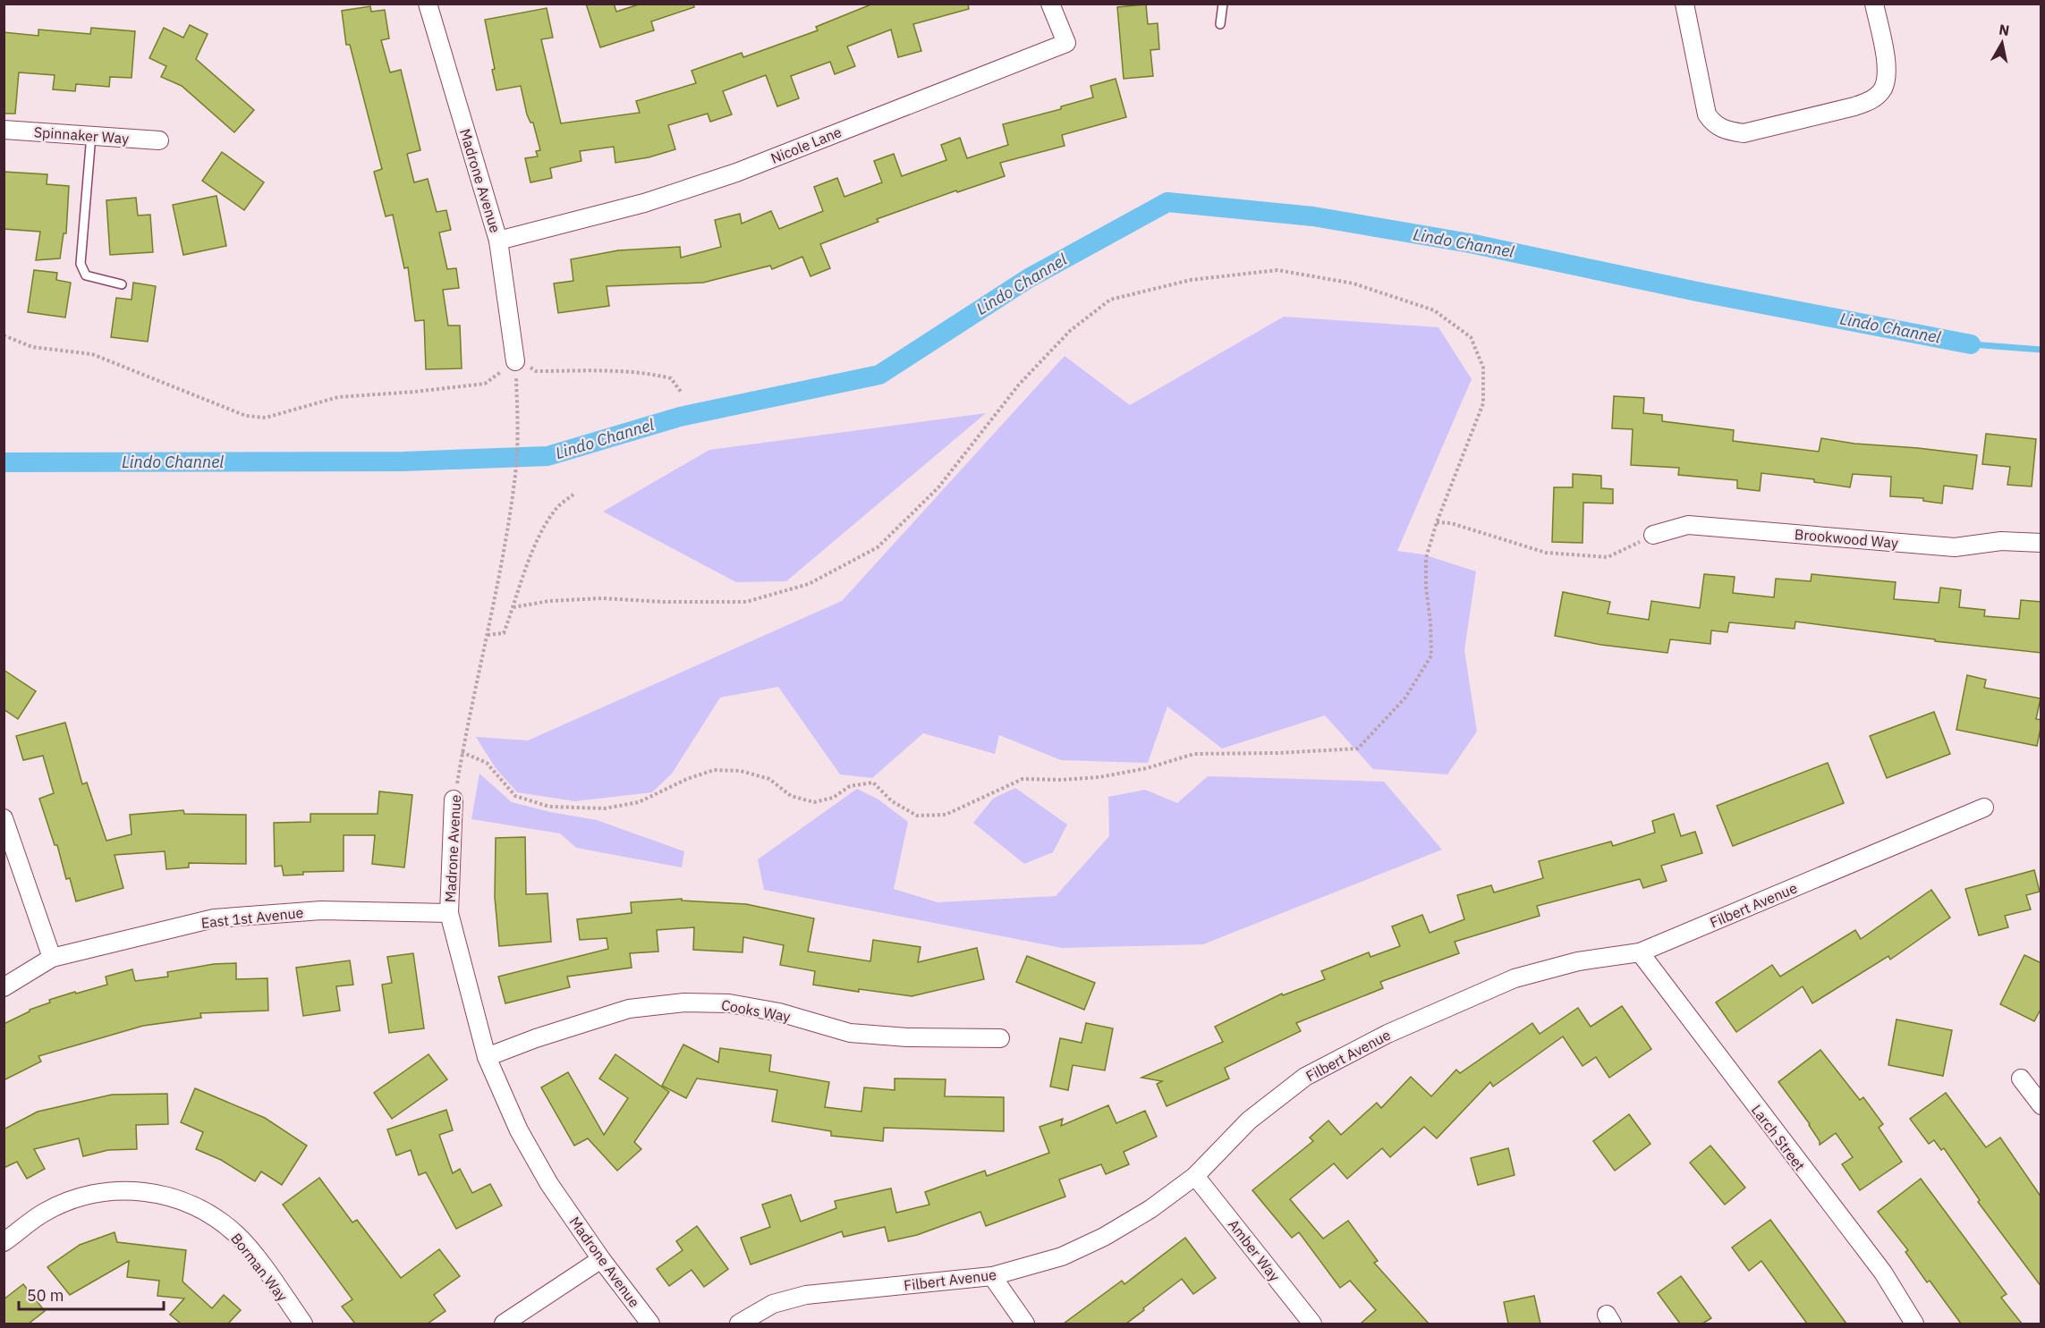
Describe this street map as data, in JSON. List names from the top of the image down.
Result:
{
  "streets": {
    "street": [
      "Spinnaker Way",
      "Nicole Lane",
      "Madrone Avenue",
      "Brookwood Way",
      "Filbert Avenue",
      "East 1st Avenue",
      "Cooks Way",
      "Larch Street",
      "Amber Way",
      "Borman Way"
    ]
  },
  "crossings": [
    ["Nicole Lane", "Madrone Avenue"],
    ["Madrone Avenue", "East 1st Avenue"],
    ["Madrone Avenue", "Cooks Way"],
    ["Filbert Avenue", "Larch Street"],
    ["Filbert Avenue", "Amber Way"]
  ],
  "water": ["Lindo Channel"],
  "scale_bar": "50 m",
  "north": "top"
}
